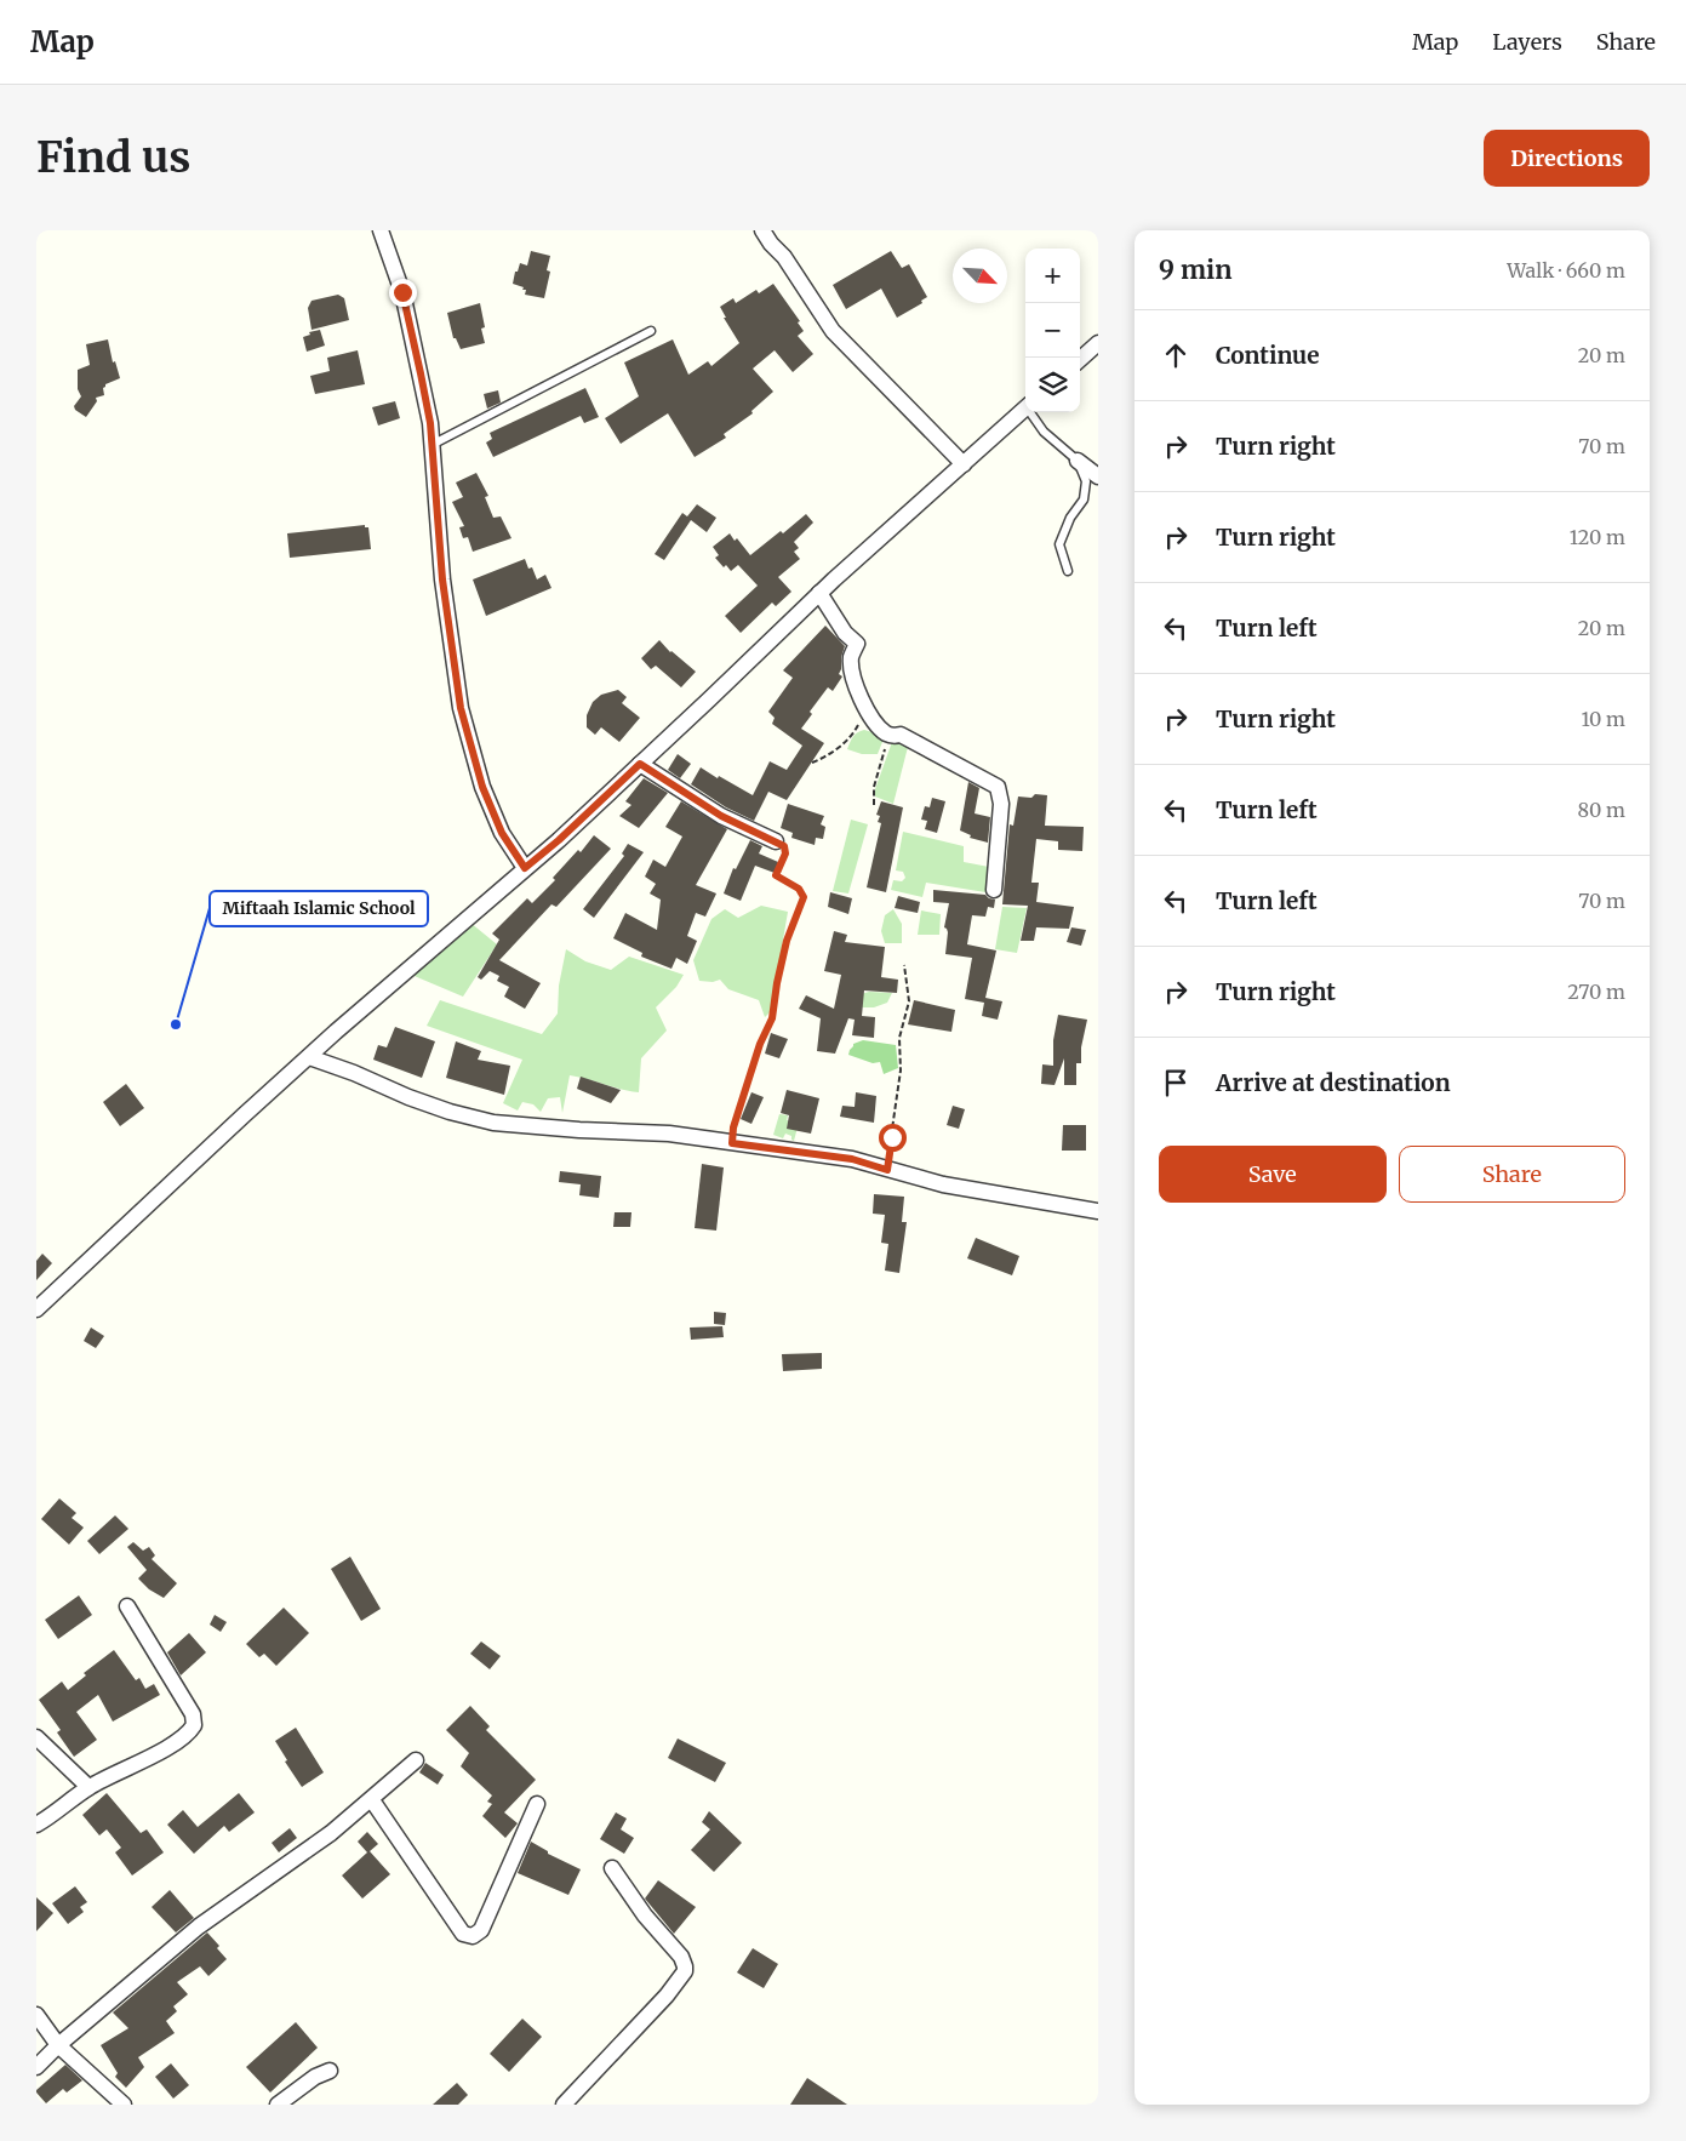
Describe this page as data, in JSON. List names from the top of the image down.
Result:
{
  "places": ["Miftaah Islamic School"],
  "north": "bottom right",
  "page": {
    "header": "Map",
    "nav": ["Map", "Layers", "Share"],
    "buttons": [
      "Directions",
      ["Save", "Share"]
    ],
    "title": "Find us",
    "heading": ["9 min", "Walk · 660 m"],
    "map_buttons": ["+", "−"],
    "list": [
      ["Continue", "20 m"],
      ["Turn right", "70 m"],
      ["Turn right", "120 m"],
      ["Turn left", "20 m"],
      ["Turn right", "10 m"],
      ["Turn left", "80 m"],
      ["Turn left", "70 m"],
      ["Turn right", "270 m"],
      "Arrive at destination"
    ]
  }
}
